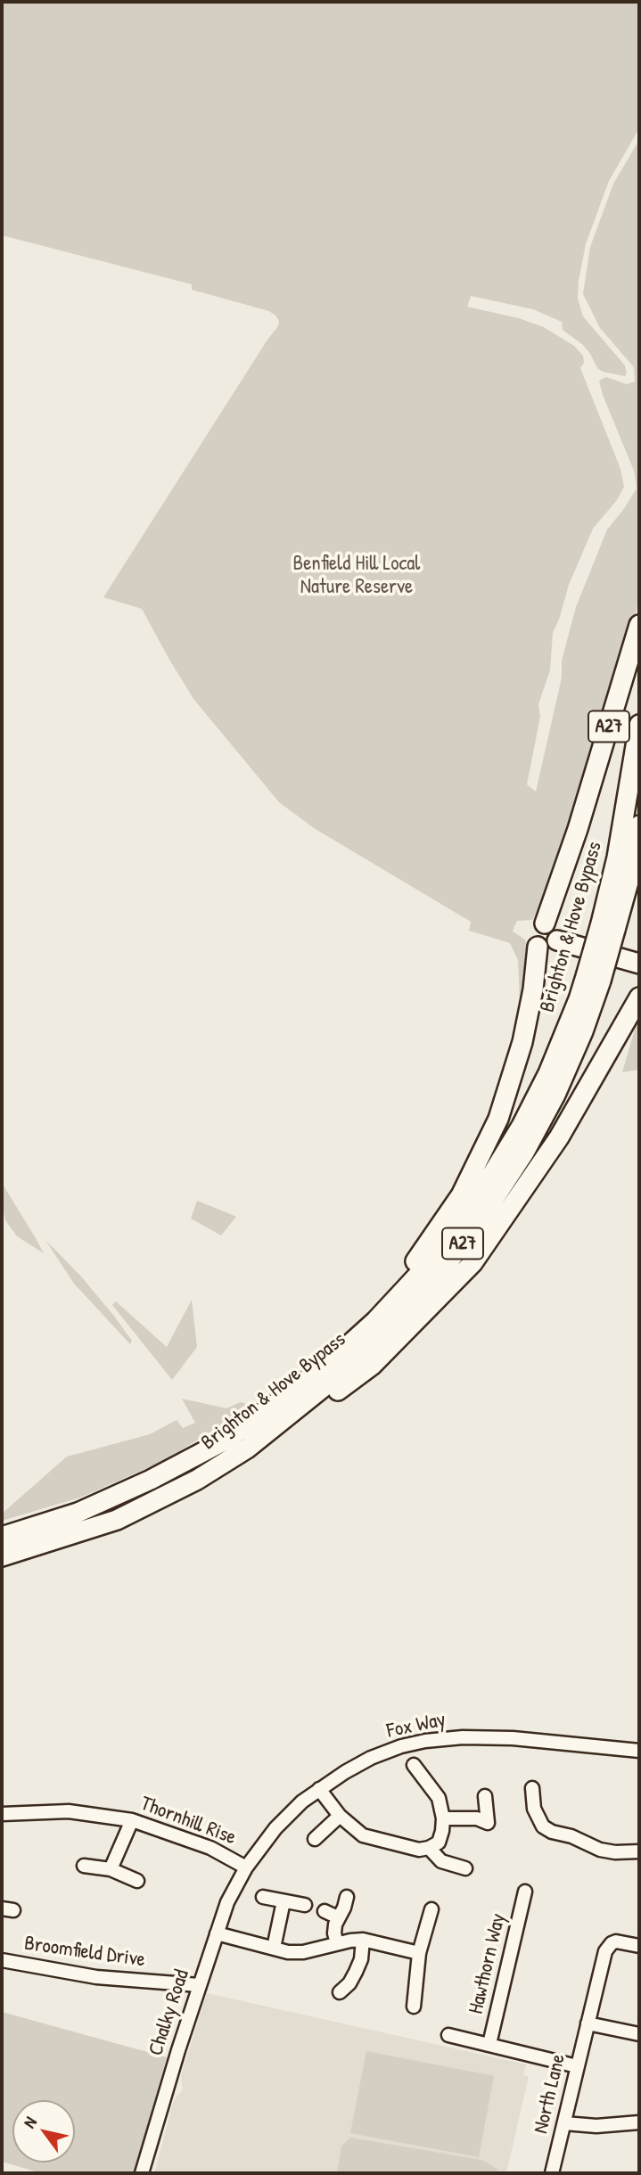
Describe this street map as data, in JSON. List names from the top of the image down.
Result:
{
  "streets": {
    "highway": ["A27", "Brighton & Hove Bypass"],
    "street": [
      "Fox Way",
      "Thornhill Rise",
      "Broomfield Drive",
      "Hawthorn Way",
      "Chalky Road",
      "North Lane"
    ]
  },
  "crossings": [
    ["A27", "Brighton & Hove Bypass"],
    ["Fox Way", "Thornhill Rise"],
    ["Fox Way", "Chalky Road"],
    ["Thornhill Rise", "Chalky Road"],
    ["Broomfield Drive", "Chalky Road"]
  ],
  "parks": ["Benfield Hill Local Nature Reserve"],
  "north": "top left"
}
